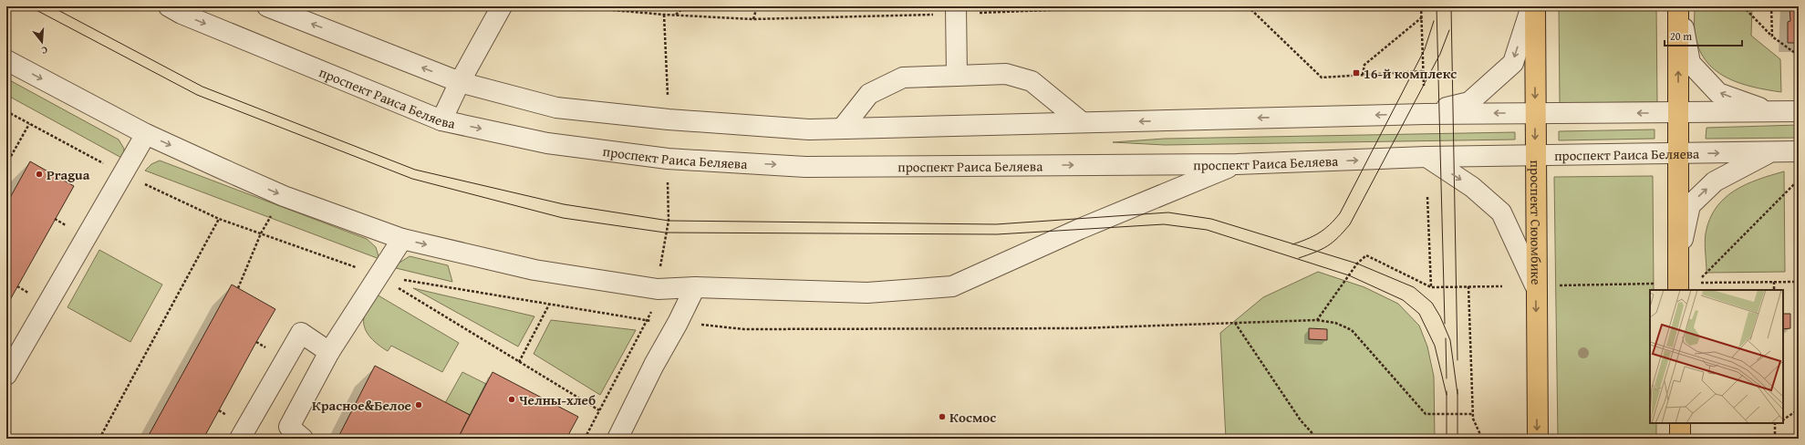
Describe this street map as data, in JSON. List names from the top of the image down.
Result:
{
  "streets": {
    "main road": ["проспект Сююмбике"],
    "street": ["проспект Раиса Беляева"]
  },
  "crossings": [
    ["проспект Раиса Беляева", "проспект Сююмбике"]
  ],
  "places": {
    "transit": ["16-й комплекс"],
    "other": [
      "Pragua",
      "Челны-хлеб",
      "Красное&Белое",
      "Космос"
    ]
  },
  "scale_bar": "20 m",
  "north": "bottom"
}
